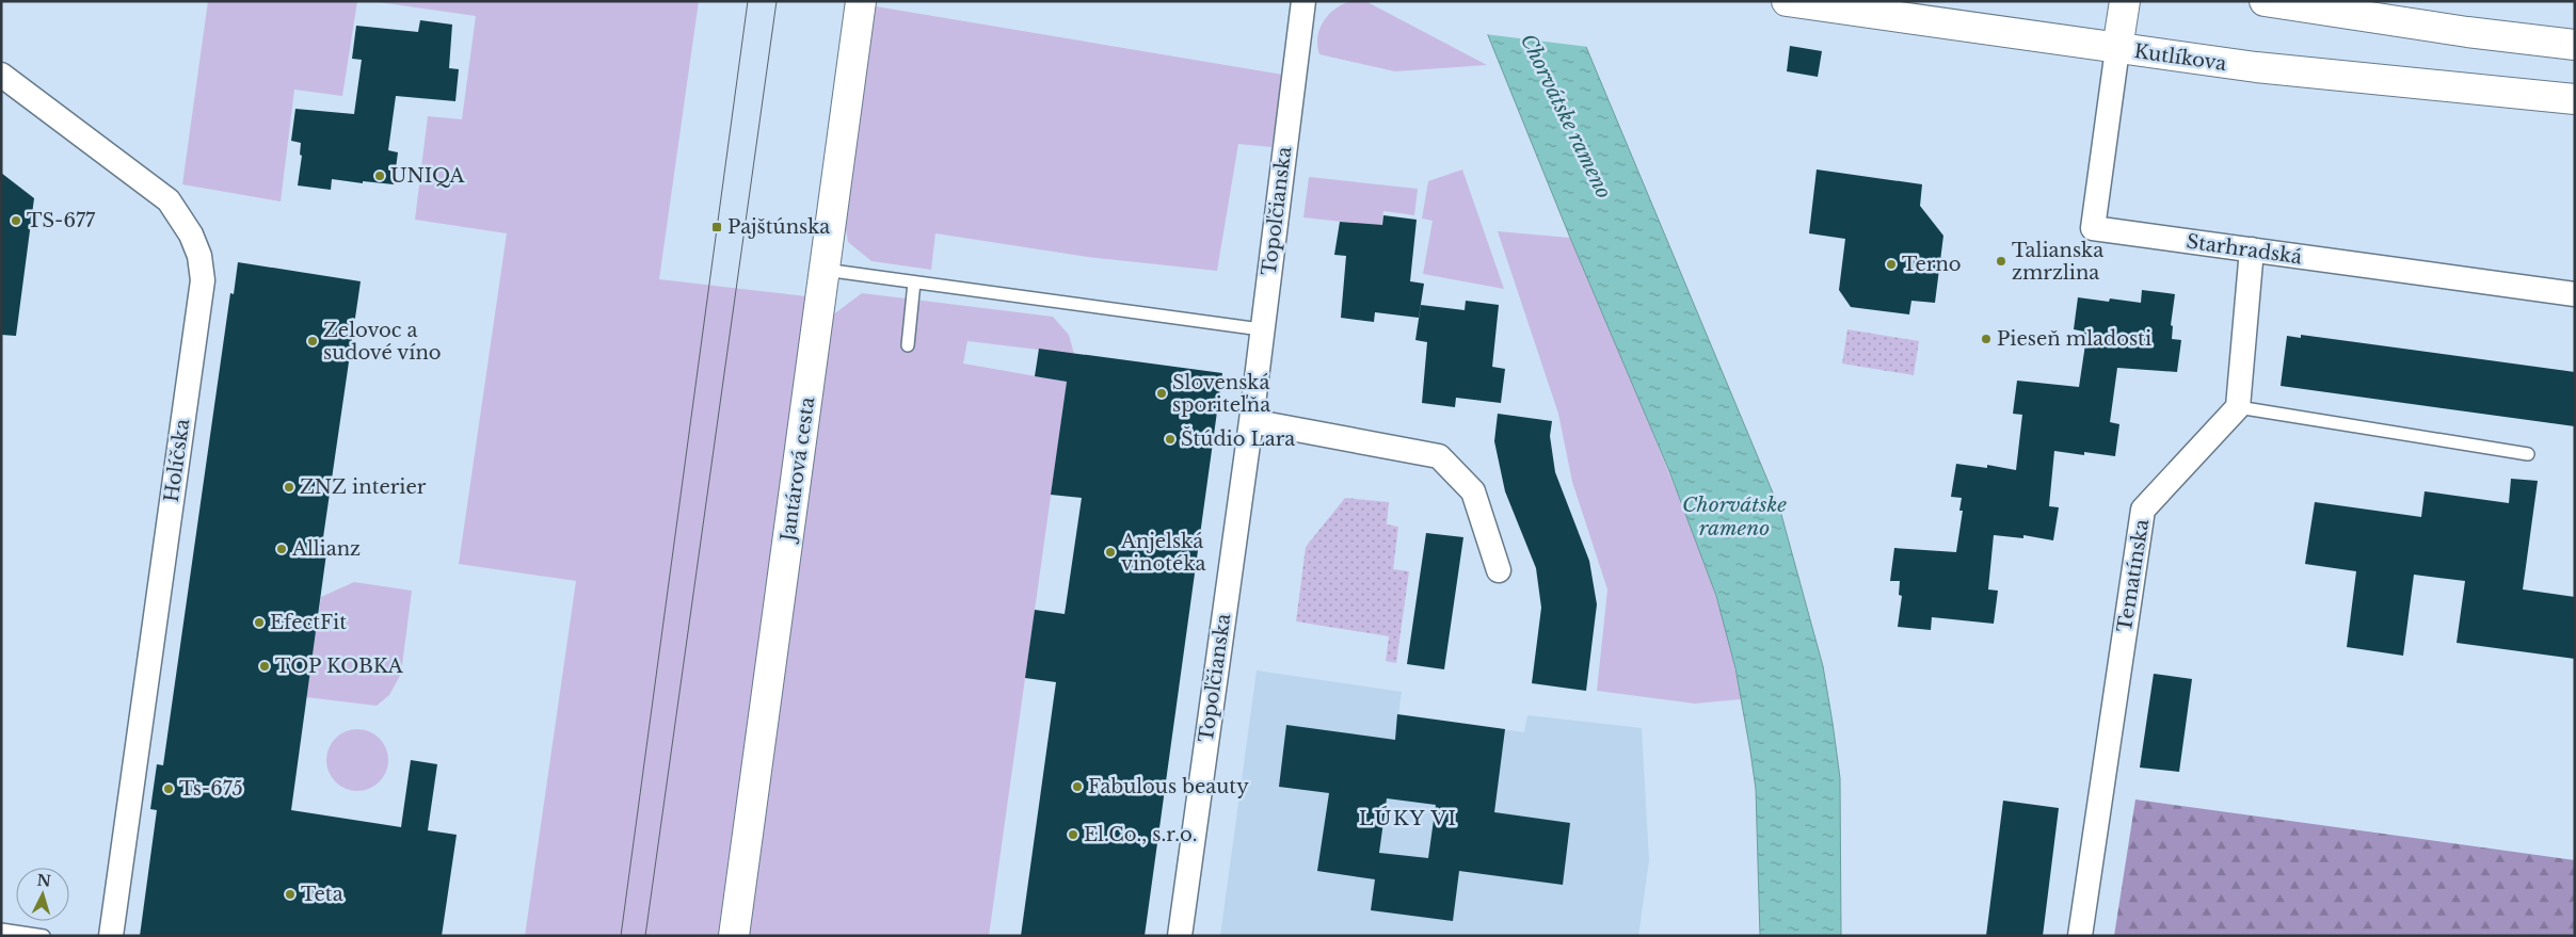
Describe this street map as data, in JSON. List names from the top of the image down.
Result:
{
  "streets": {
    "main road": ["Kutlíkova", "Jantárová cesta"],
    "street": [
      "Topoľčianska",
      "Starhradská",
      "Holíčska",
      "Tematínska"
    ]
  },
  "crossings": [
    ["Kutlíkova", "Starhradská"]
  ],
  "districts": ["LÚKY VI"],
  "water": ["Chorvátske rameno"],
  "places": {
    "other": [
      "UNIQA",
      "TS-677",
      "Talianska zmrzlina",
      "Terno",
      "Pieseň mladosti",
      "Zelovoc a sudové víno",
      "Slovenská sporiteľňa",
      "Štúdio Lara",
      "ZNZ interier",
      "Allianz",
      "Anjelská vinotéka",
      "EfectFit",
      "TOP KOBKA",
      "Fabulous beauty",
      "Ts-675",
      "El.Co., s.r.o.",
      "Teta"
    ],
    "transit": ["Pajštúnska"]
  },
  "north": "top"
}
